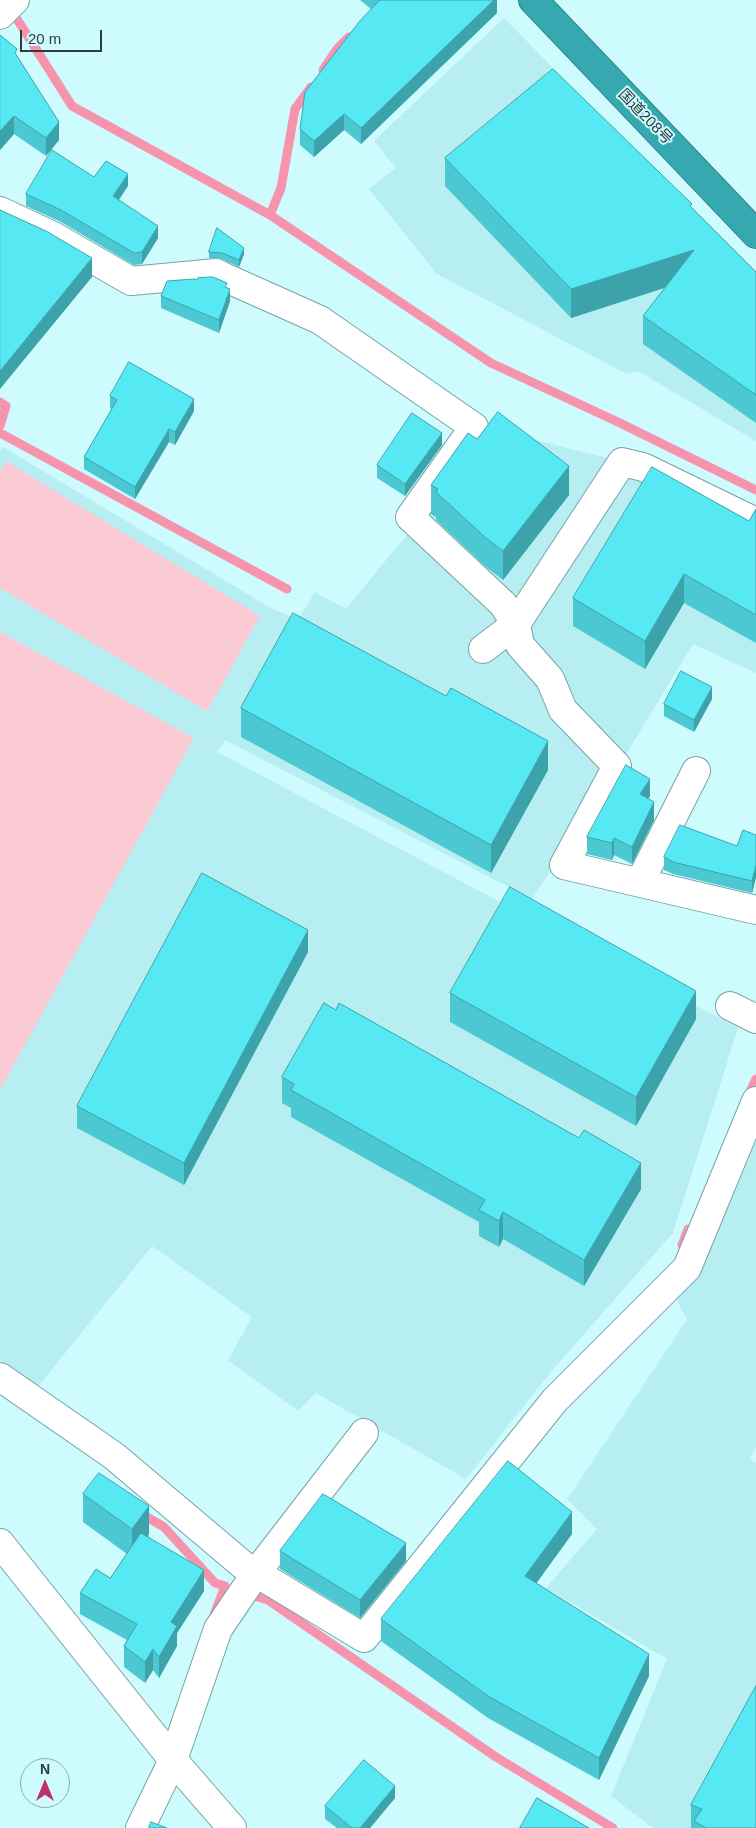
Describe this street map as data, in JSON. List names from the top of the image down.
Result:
{
  "streets": {
    "highway": ["国道208号"]
  },
  "scale_bar": "20 m",
  "north": "top"
}
